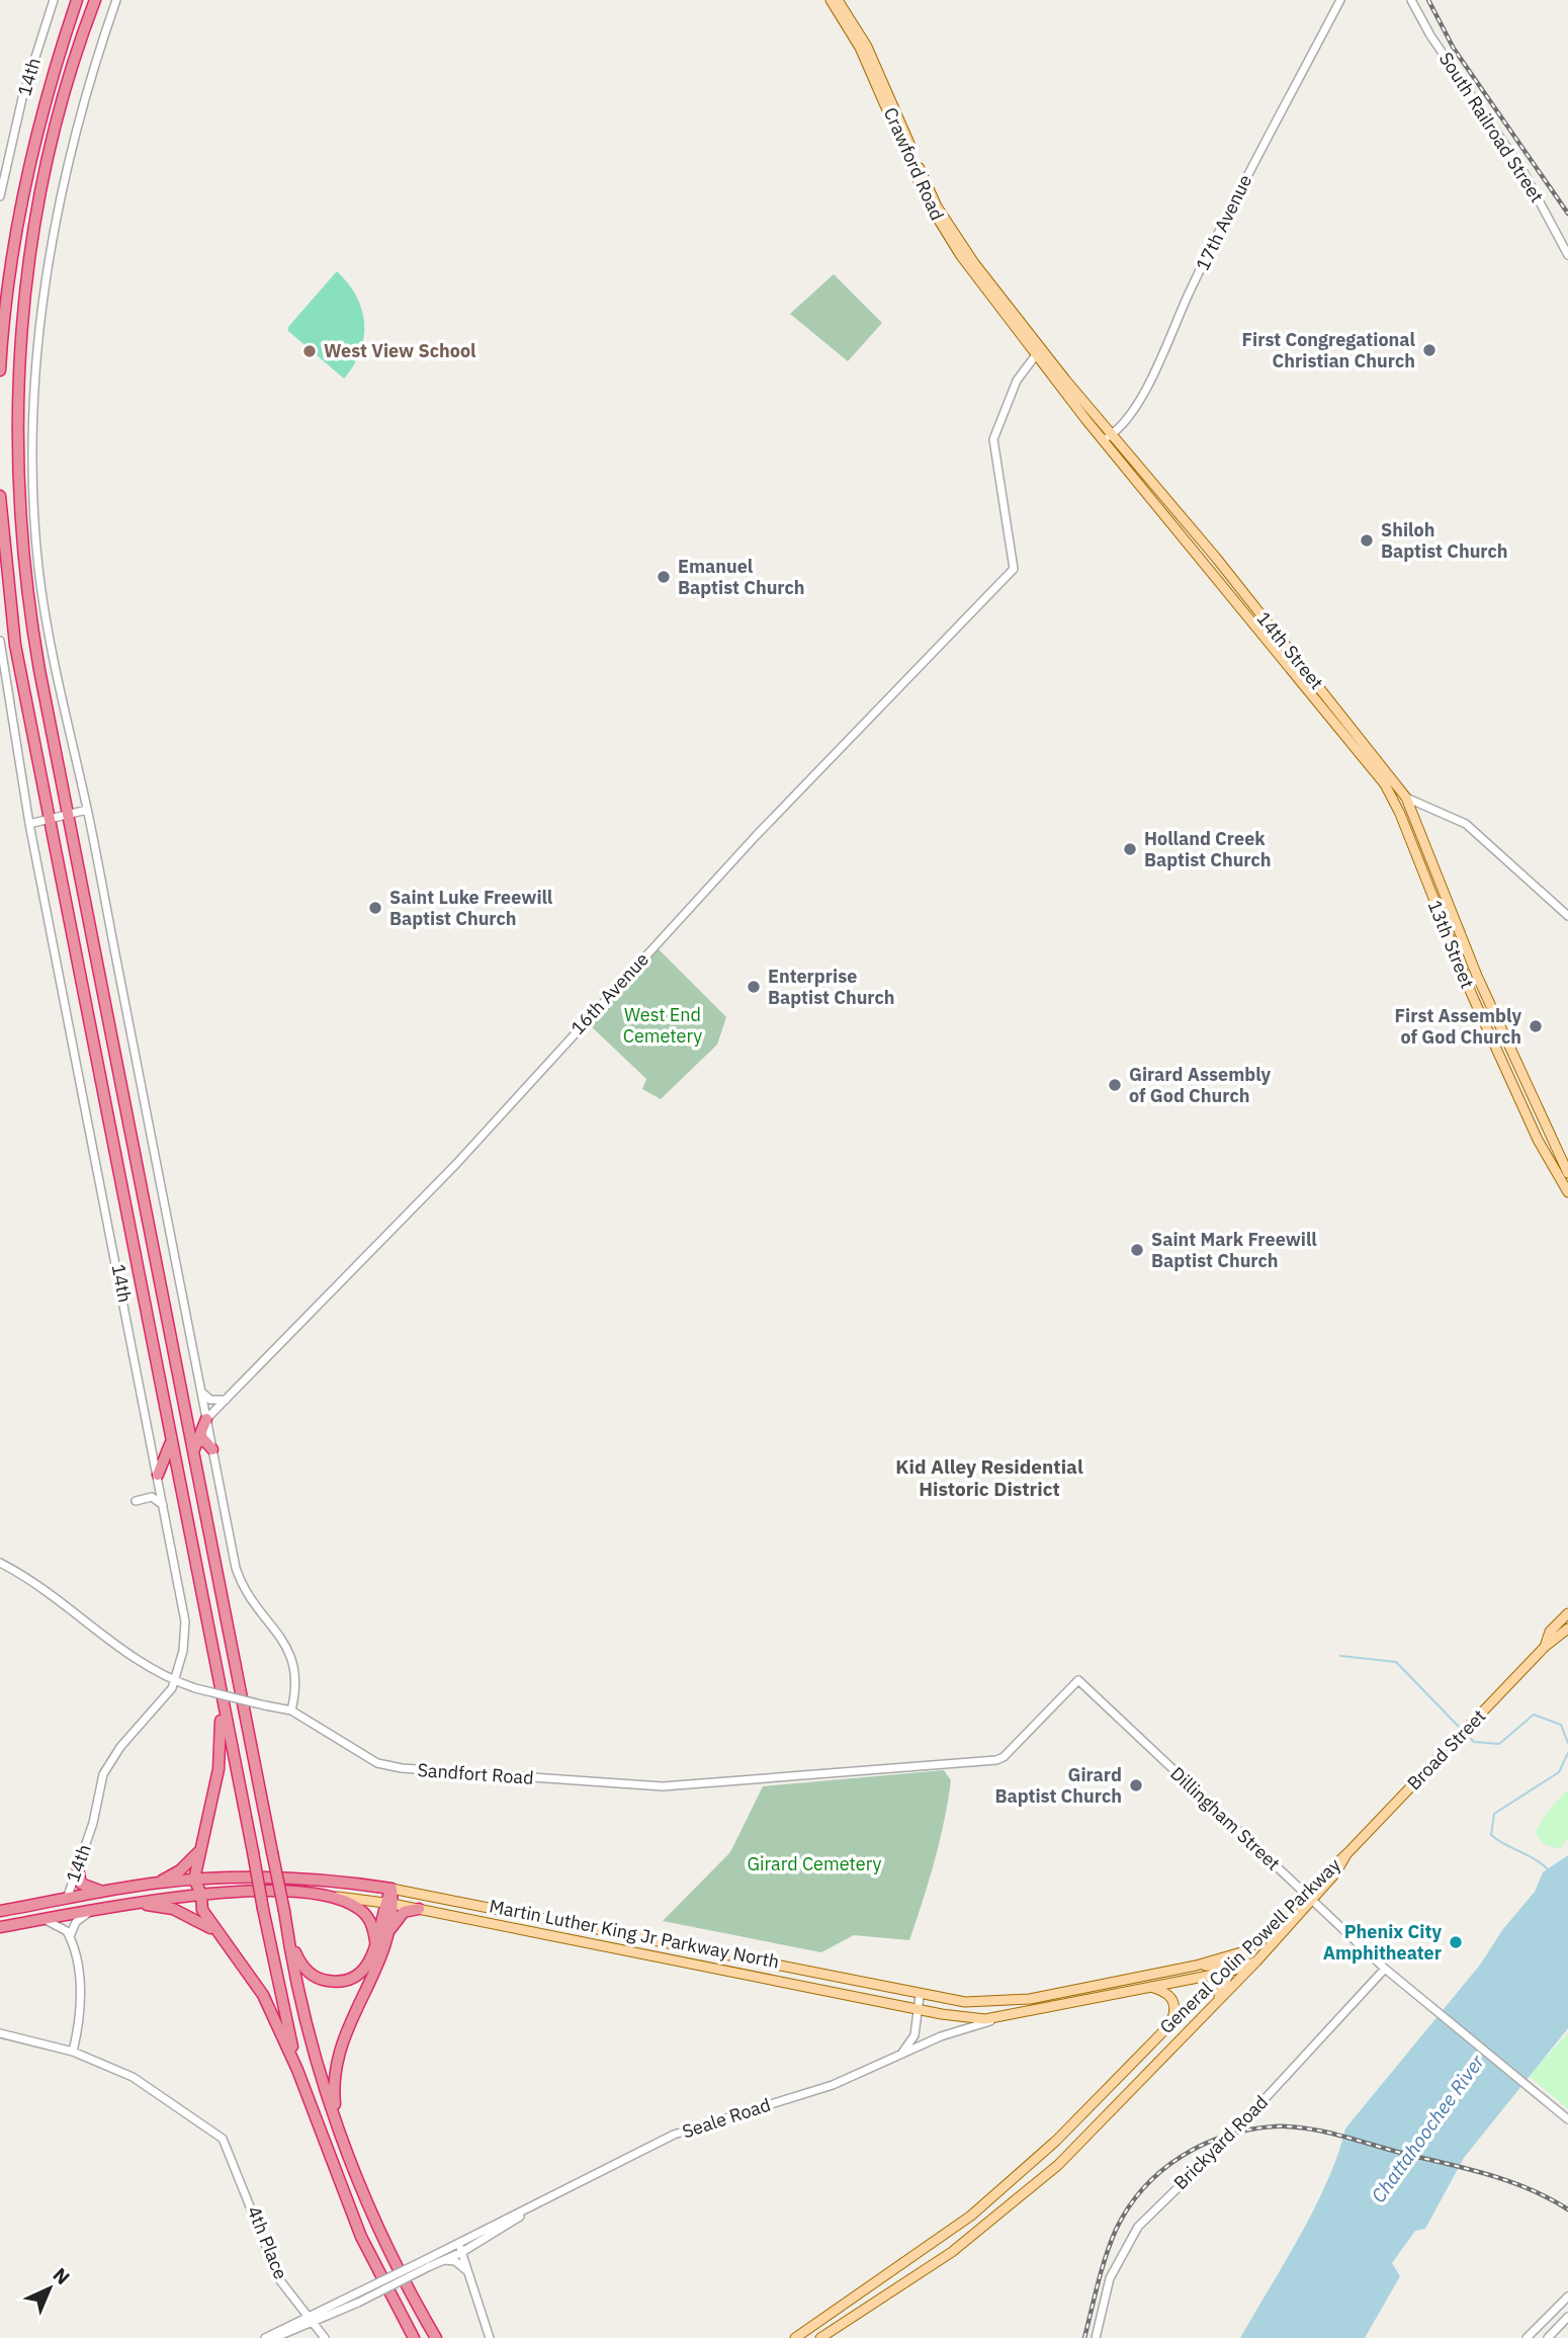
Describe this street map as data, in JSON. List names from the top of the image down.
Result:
{
  "streets": {
    "highway": ["Martin Luther King Jr Parkway North"],
    "main road": [
      "Crawford Road",
      "14th Street",
      "13th Street",
      "Broad Street",
      "General Colin Powell Parkway"
    ],
    "street": [
      "14th",
      "South Railroad Street",
      "17th Avenue",
      "16th Avenue",
      "Sandfort Road",
      "Dillingham Street",
      "Seale Road",
      "Brickyard Road",
      "4th Place"
    ]
  },
  "crossings": [
    ["14th", "Sandfort Road"],
    ["14th", "Martin Luther King Jr Parkway North"],
    ["Crawford Road", "14th Street"],
    ["Crawford Road", "16th Avenue"],
    ["17th Avenue", "14th Street"],
    ["14th Street", "13th Street"],
    ["14th Street", "16th Avenue"],
    ["Broad Street", "General Colin Powell Parkway"],
    ["Sandfort Road", "Dillingham Street"],
    ["Dillingham Street", "General Colin Powell Parkway"],
    ["Dillingham Street", "Brickyard Road"],
    ["Martin Luther King Jr Parkway North", "General Colin Powell Parkway"],
    ["Martin Luther King Jr Parkway North", "Seale Road"],
    ["Seale Road", "4th Place"]
  ],
  "districts": ["Kid Alley Residential Historic District"],
  "water": ["Chattahoochee River"],
  "parks": ["West End Cemetery", "Girard Cemetery"],
  "places": [
    "First Congregational Christian Church",
    "West View School",
    "Shiloh Baptist Church",
    "Emanuel Baptist Church",
    "Holland Creek Baptist Church",
    "Saint Luke Freewill Baptist Church",
    "Enterprise Baptist Church",
    "First Assembly of God Church",
    "Girard Assembly of God Church",
    "Saint Mark Freewill Baptist Church",
    "Girard Baptist Church",
    "Phenix City Amphitheater"
  ],
  "north": "top right"
}
